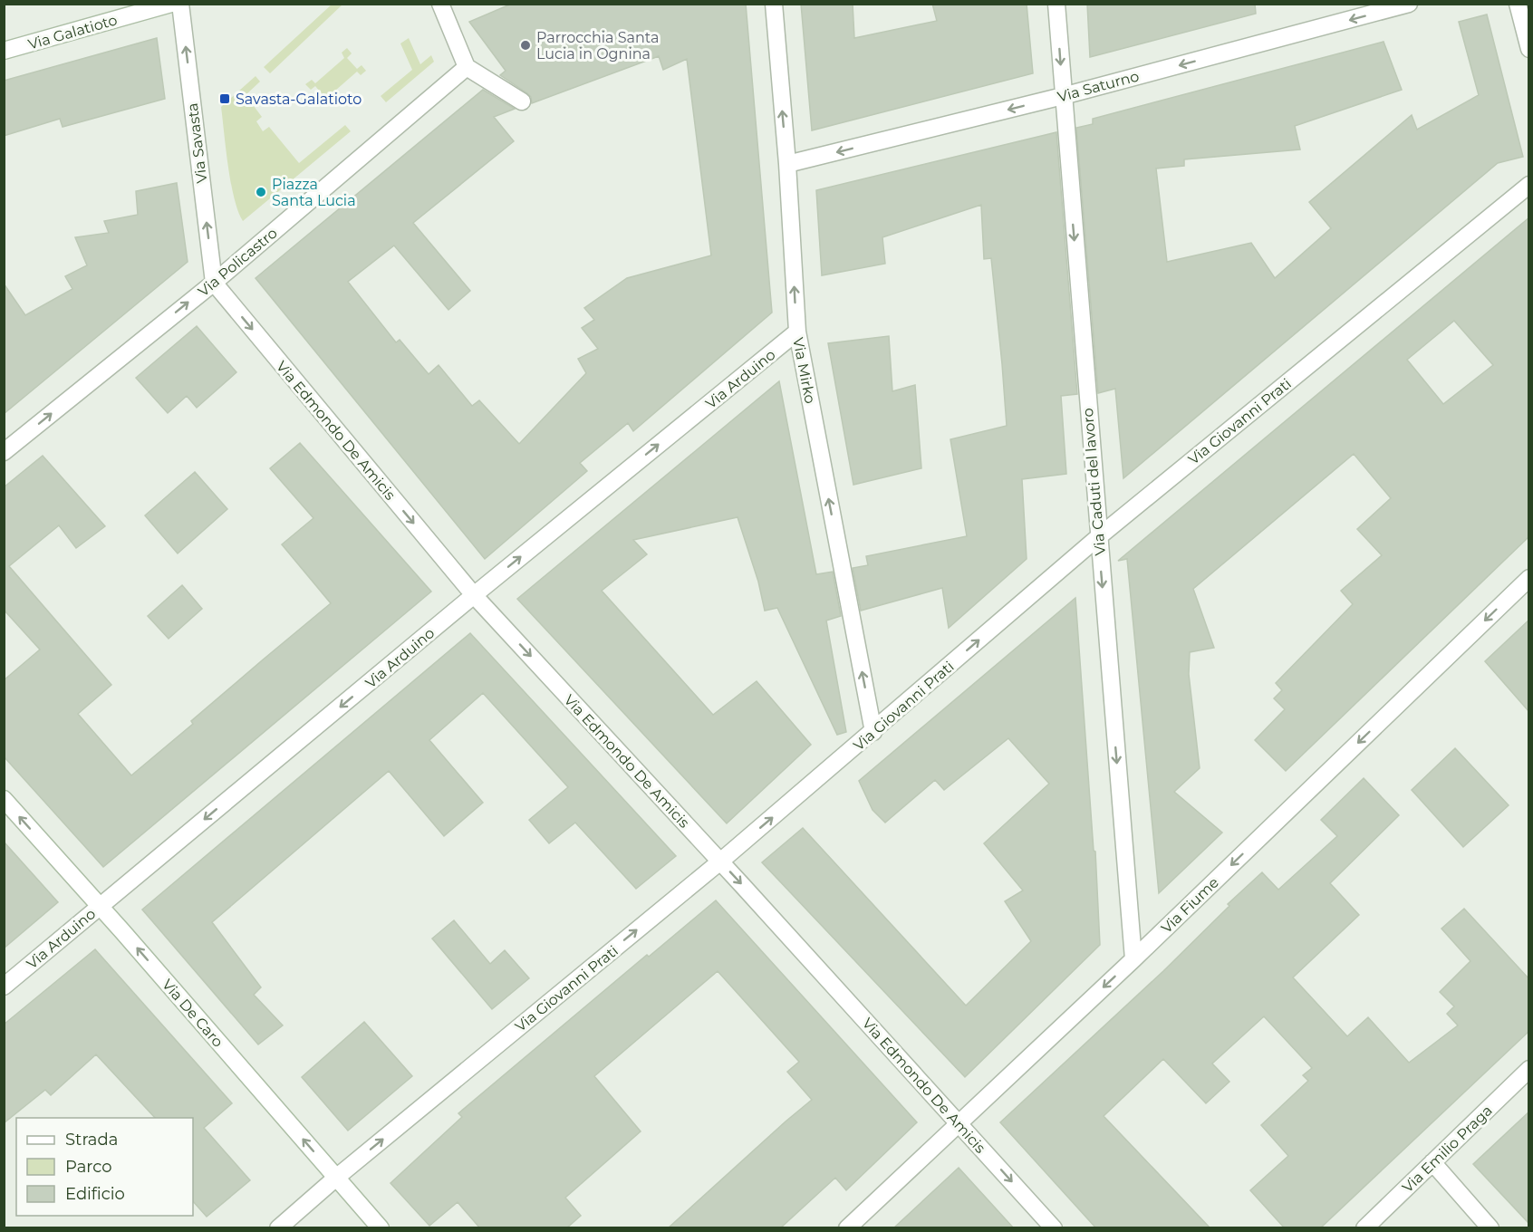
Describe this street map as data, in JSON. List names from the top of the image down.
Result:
{
  "streets": {
    "street": [
      "Via Galatioto",
      "Via Saturno",
      "Via Savasta",
      "Via Policastro",
      "Via Mirko",
      "Via Arduino",
      "Via Giovanni Prati",
      "Via Edmondo De Amicis",
      "Via Caduti del lavoro",
      "Via Fiume",
      "Via De Caro",
      "Via Emilio Praga"
    ]
  },
  "crossings": [
    ["Via Saturno", "Via Mirko"],
    ["Via Saturno", "Via Caduti del lavoro"],
    ["Via Savasta", "Via Policastro"],
    ["Via Savasta", "Via Edmondo De Amicis"],
    ["Via Policastro", "Via Edmondo De Amicis"],
    ["Via Mirko", "Via Arduino"],
    ["Via Mirko", "Via Giovanni Prati"],
    ["Via Arduino", "Via Edmondo De Amicis"],
    ["Via Arduino", "Via De Caro"],
    ["Via Giovanni Prati", "Via Edmondo De Amicis"],
    ["Via Giovanni Prati", "Via Caduti del lavoro"],
    ["Via Giovanni Prati", "Via De Caro"],
    ["Via Edmondo De Amicis", "Via Fiume"],
    ["Via Caduti del lavoro", "Via Fiume"]
  ],
  "one_way": [
    "Via Saturno",
    "Via Savasta",
    "Via Policastro",
    "Via Mirko",
    "Via Giovanni Prati",
    "Via Edmondo De Amicis",
    "Via Caduti del lavoro",
    "Via Fiume",
    "Via De Caro"
  ],
  "places": {
    "other": ["Parrocchia Santa Lucia in Ognina", "Piazza Santa Lucia"],
    "transit": ["Savasta-Galatioto"]
  },
  "legend": ["Strada", "Parco", "Edificio"]
}
